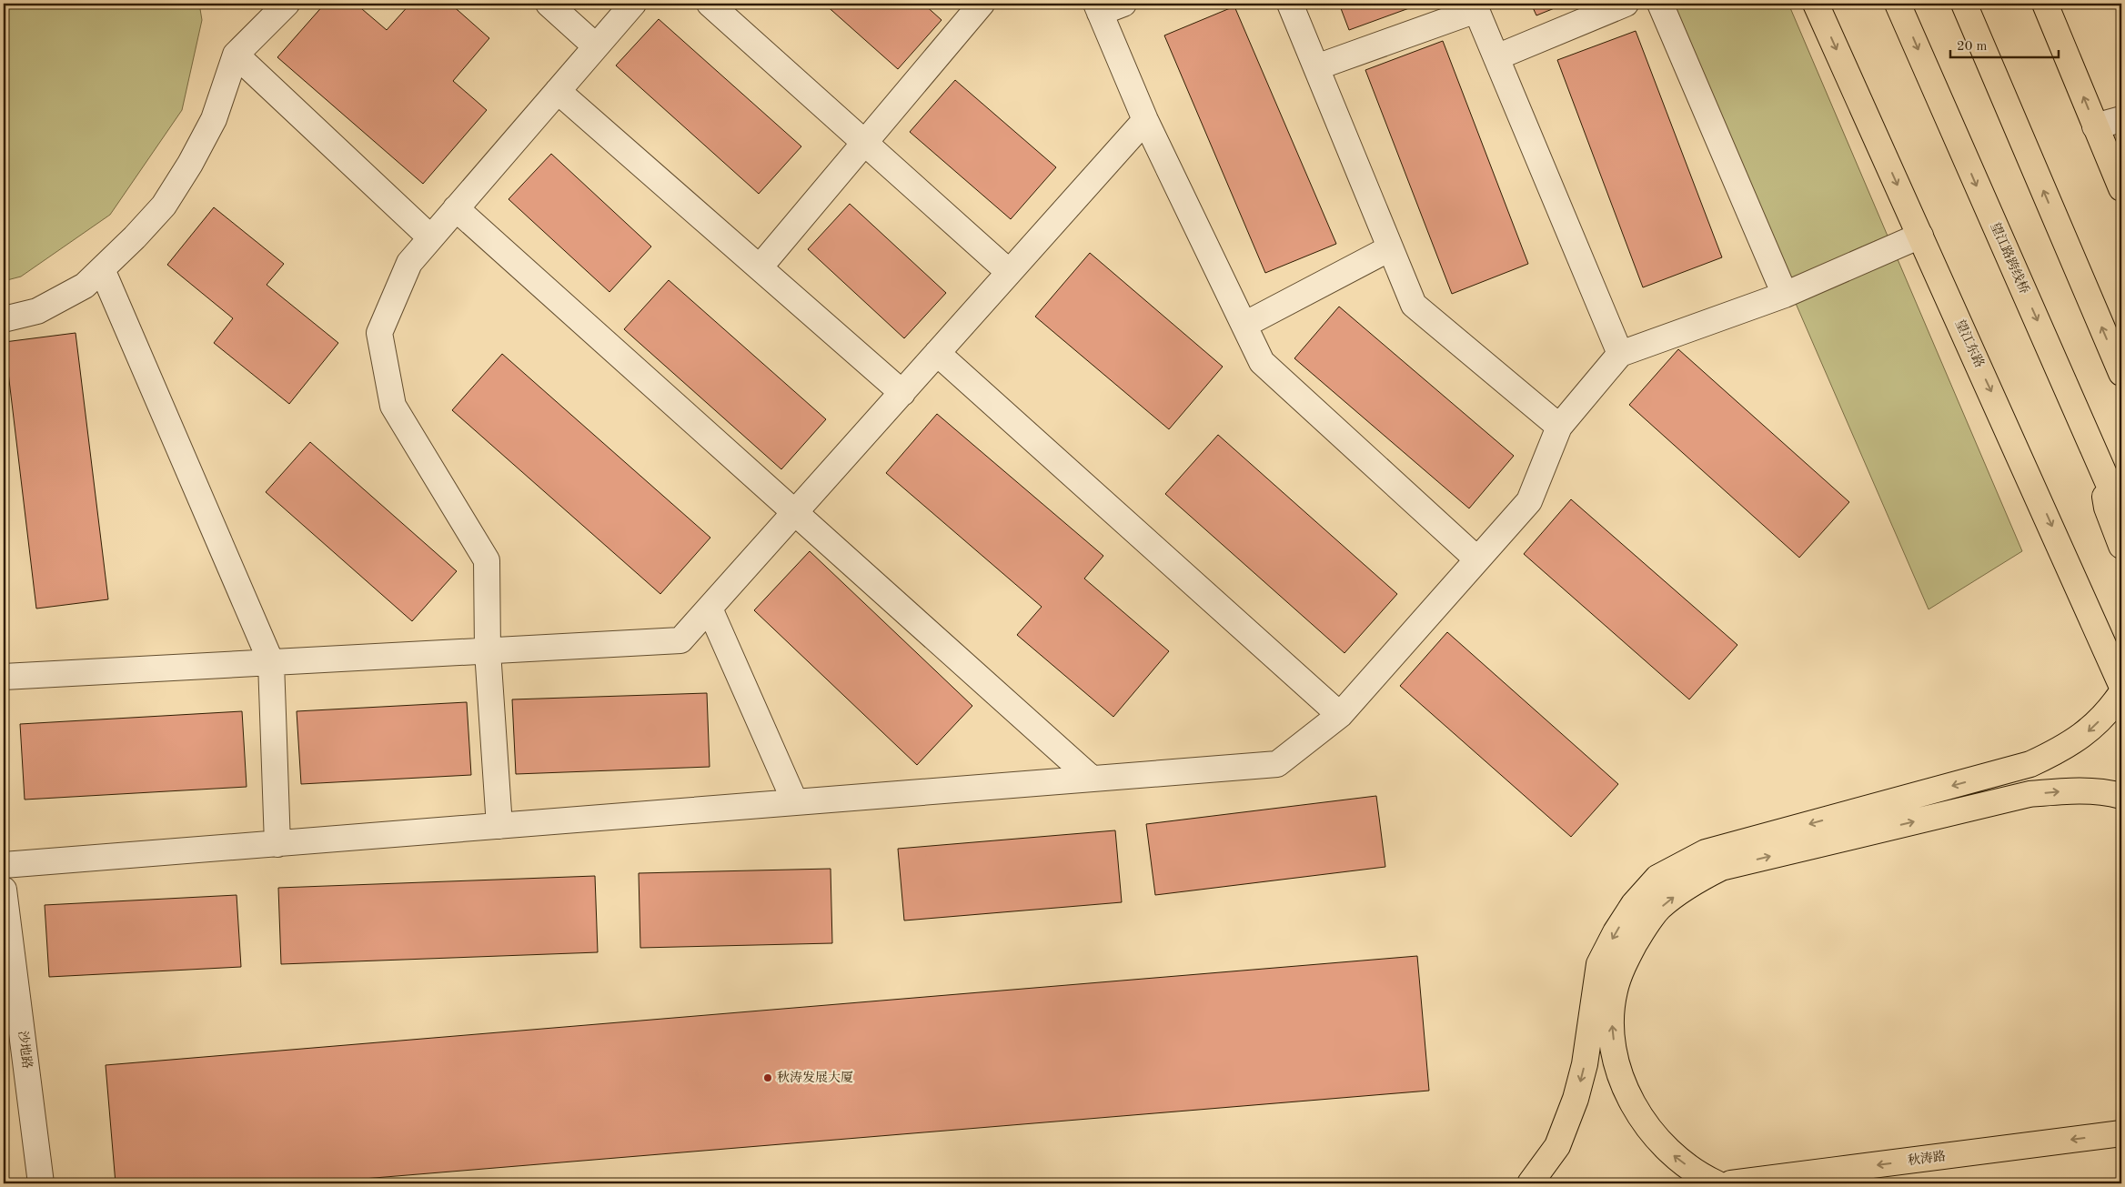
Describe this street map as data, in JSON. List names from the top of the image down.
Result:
{
  "streets": {
    "main road": ["望江路跨线桥", "望江东路", "秋涛路"],
    "street": ["沙地路"]
  },
  "one_way": ["秋涛路"],
  "places": ["秋涛发展大厦"],
  "scale_bar": "20 m"
}
